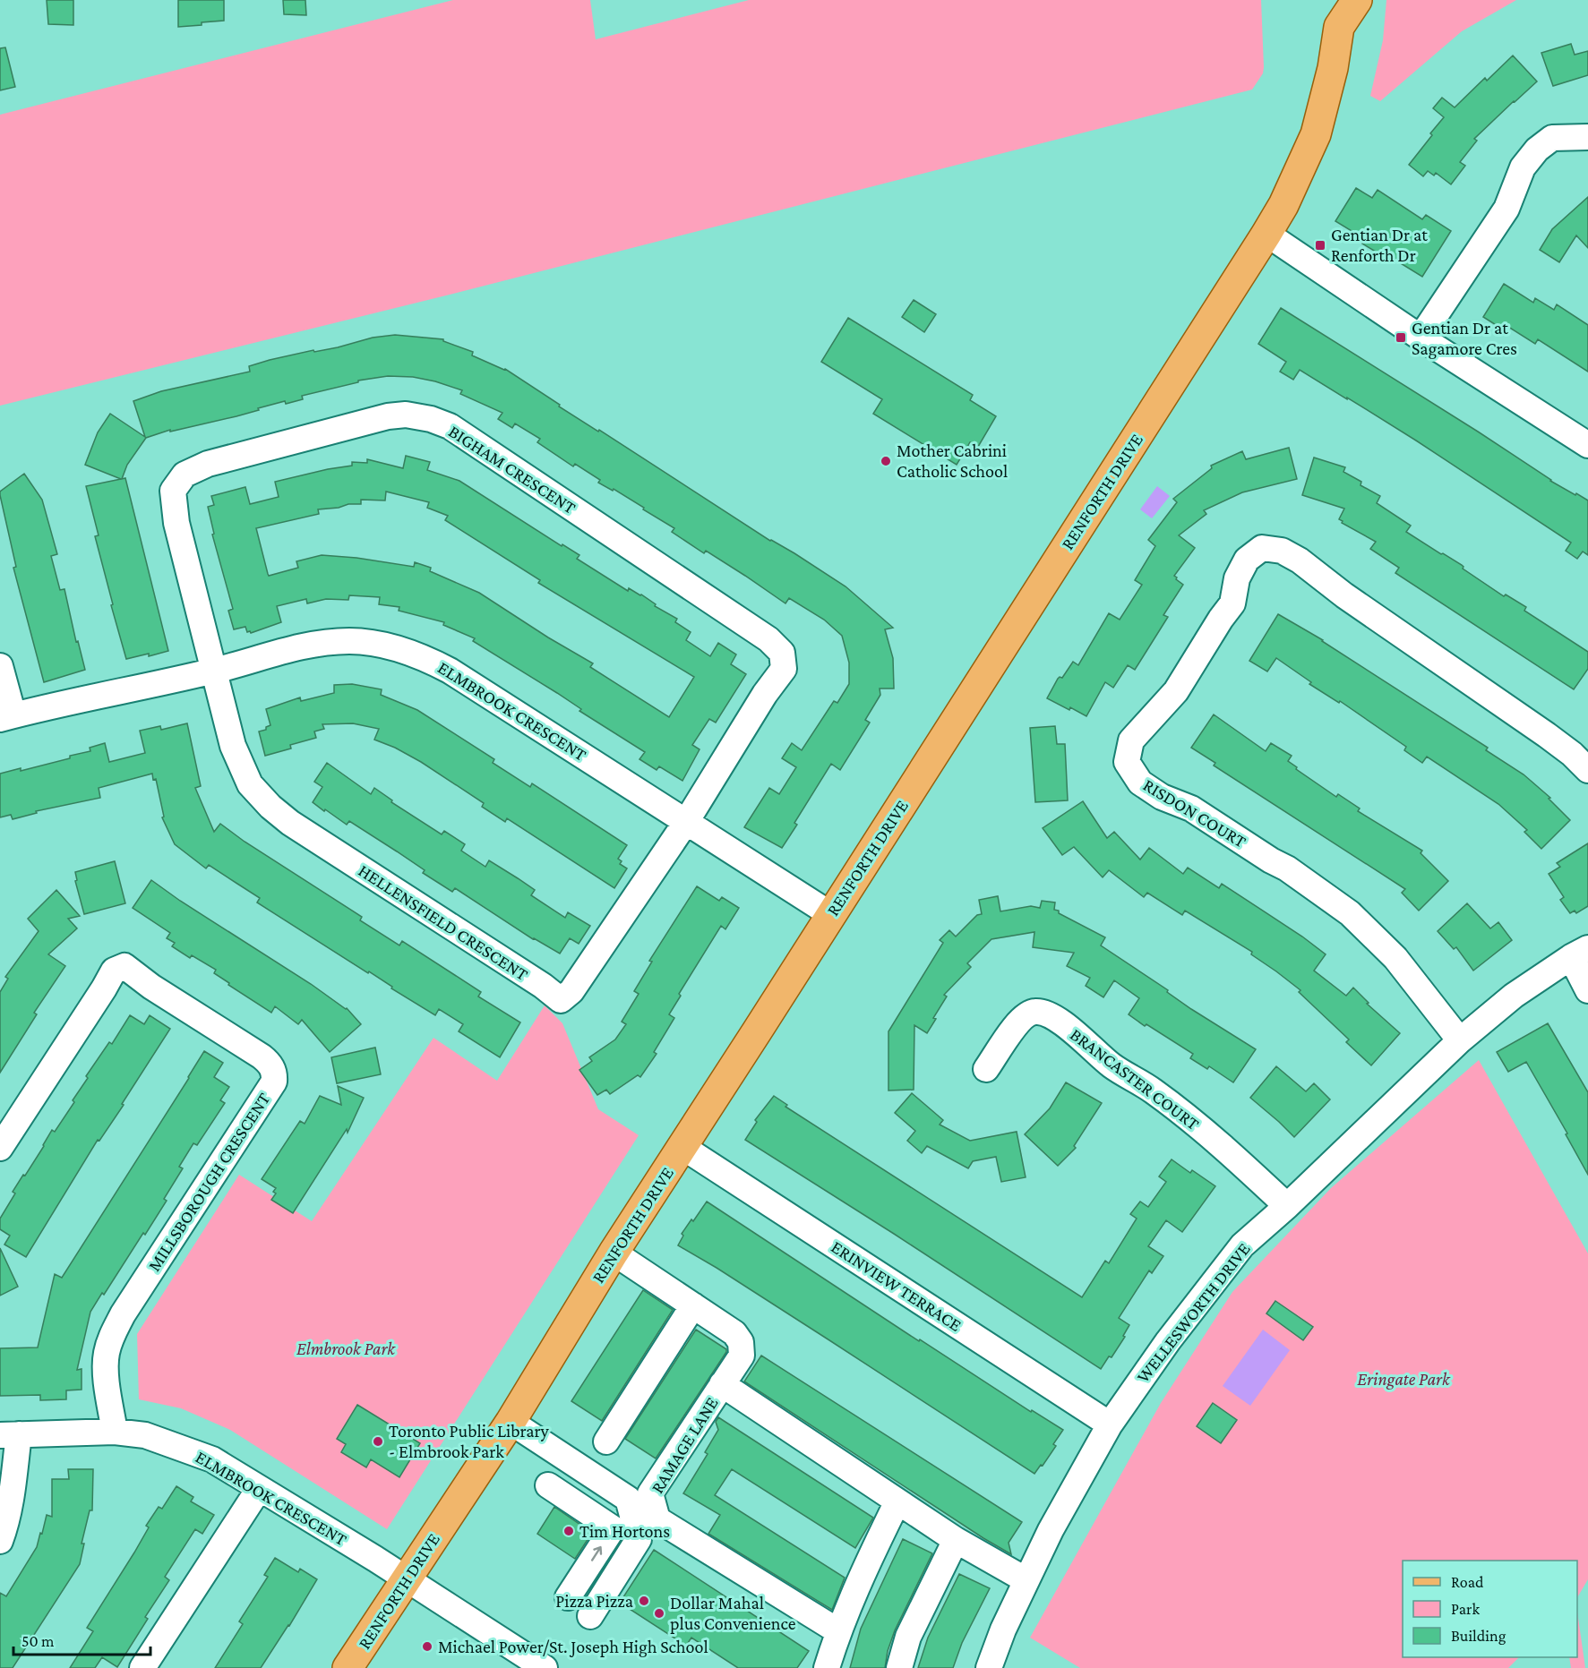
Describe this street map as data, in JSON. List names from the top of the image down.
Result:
{
  "streets": {
    "main road": ["RENFORTH DRIVE"],
    "street": [
      "BIGHAM CRESCENT",
      "ELMBROOK CRESCENT",
      "RISDON COURT",
      "HELLENSFIELD CRESCENT",
      "BRANCASTER COURT",
      "MILLSBOROUGH CRESCENT",
      "ERINVIEW TERRACE",
      "WELLESWORTH DRIVE",
      "RAMAGE LANE"
    ]
  },
  "crossings": [
    ["BIGHAM CRESCENT", "ELMBROOK CRESCENT"],
    ["BIGHAM CRESCENT", "HELLENSFIELD CRESCENT"],
    ["RENFORTH DRIVE", "ELMBROOK CRESCENT"],
    ["RENFORTH DRIVE", "ERINVIEW TERRACE"],
    ["RENFORTH DRIVE", "RAMAGE LANE"],
    ["ELMBROOK CRESCENT", "HELLENSFIELD CRESCENT"],
    ["ELMBROOK CRESCENT", "MILLSBOROUGH CRESCENT"],
    ["RISDON COURT", "WELLESWORTH DRIVE"],
    ["BRANCASTER COURT", "WELLESWORTH DRIVE"],
    ["ERINVIEW TERRACE", "WELLESWORTH DRIVE"],
    ["WELLESWORTH DRIVE", "RAMAGE LANE"]
  ],
  "parks": ["Elmbrook Park", "Eringate Park"],
  "places": {
    "transit": ["Gentian Dr at Renforth Dr", "Gentian Dr at Sagamore Cres"],
    "other": [
      "Mother Cabrini Catholic School",
      "Toronto Public Library - Elmbrook Park",
      "Tim Hortons",
      "Pizza Pizza",
      "Dollar Mahal plus Convenience",
      "Michael Power/St. Joseph High School"
    ]
  },
  "legend": ["Road", "Park", "Building"],
  "scale_bar": "50 m"
}
